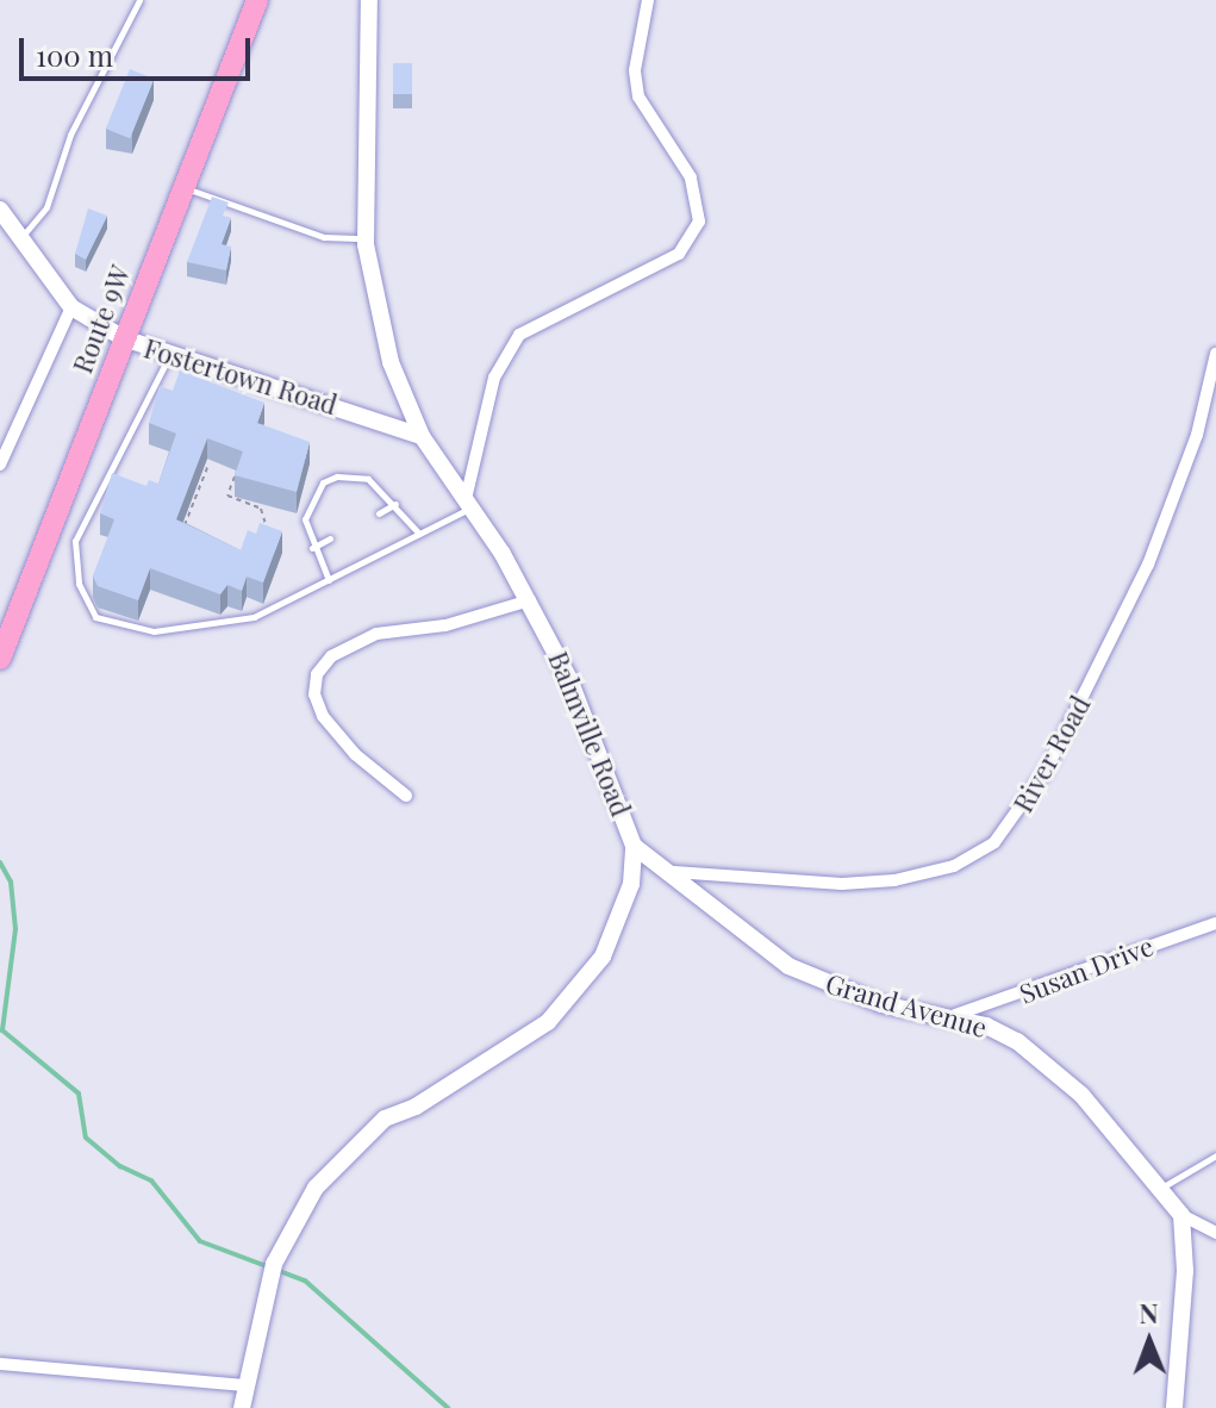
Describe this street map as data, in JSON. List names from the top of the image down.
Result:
{
  "streets": {
    "highway": ["Route 9W"],
    "street": [
      "Fostertown Road",
      "Balmville Road",
      "River Road",
      "Susan Drive",
      "Grand Avenue"
    ]
  },
  "crossings": [
    ["Route 9W", "Fostertown Road"],
    ["Fostertown Road", "Balmville Road"],
    ["Balmville Road", "Grand Avenue"],
    ["River Road", "Grand Avenue"],
    ["Susan Drive", "Grand Avenue"]
  ],
  "scale_bar": "100 m",
  "north": "top"
}
